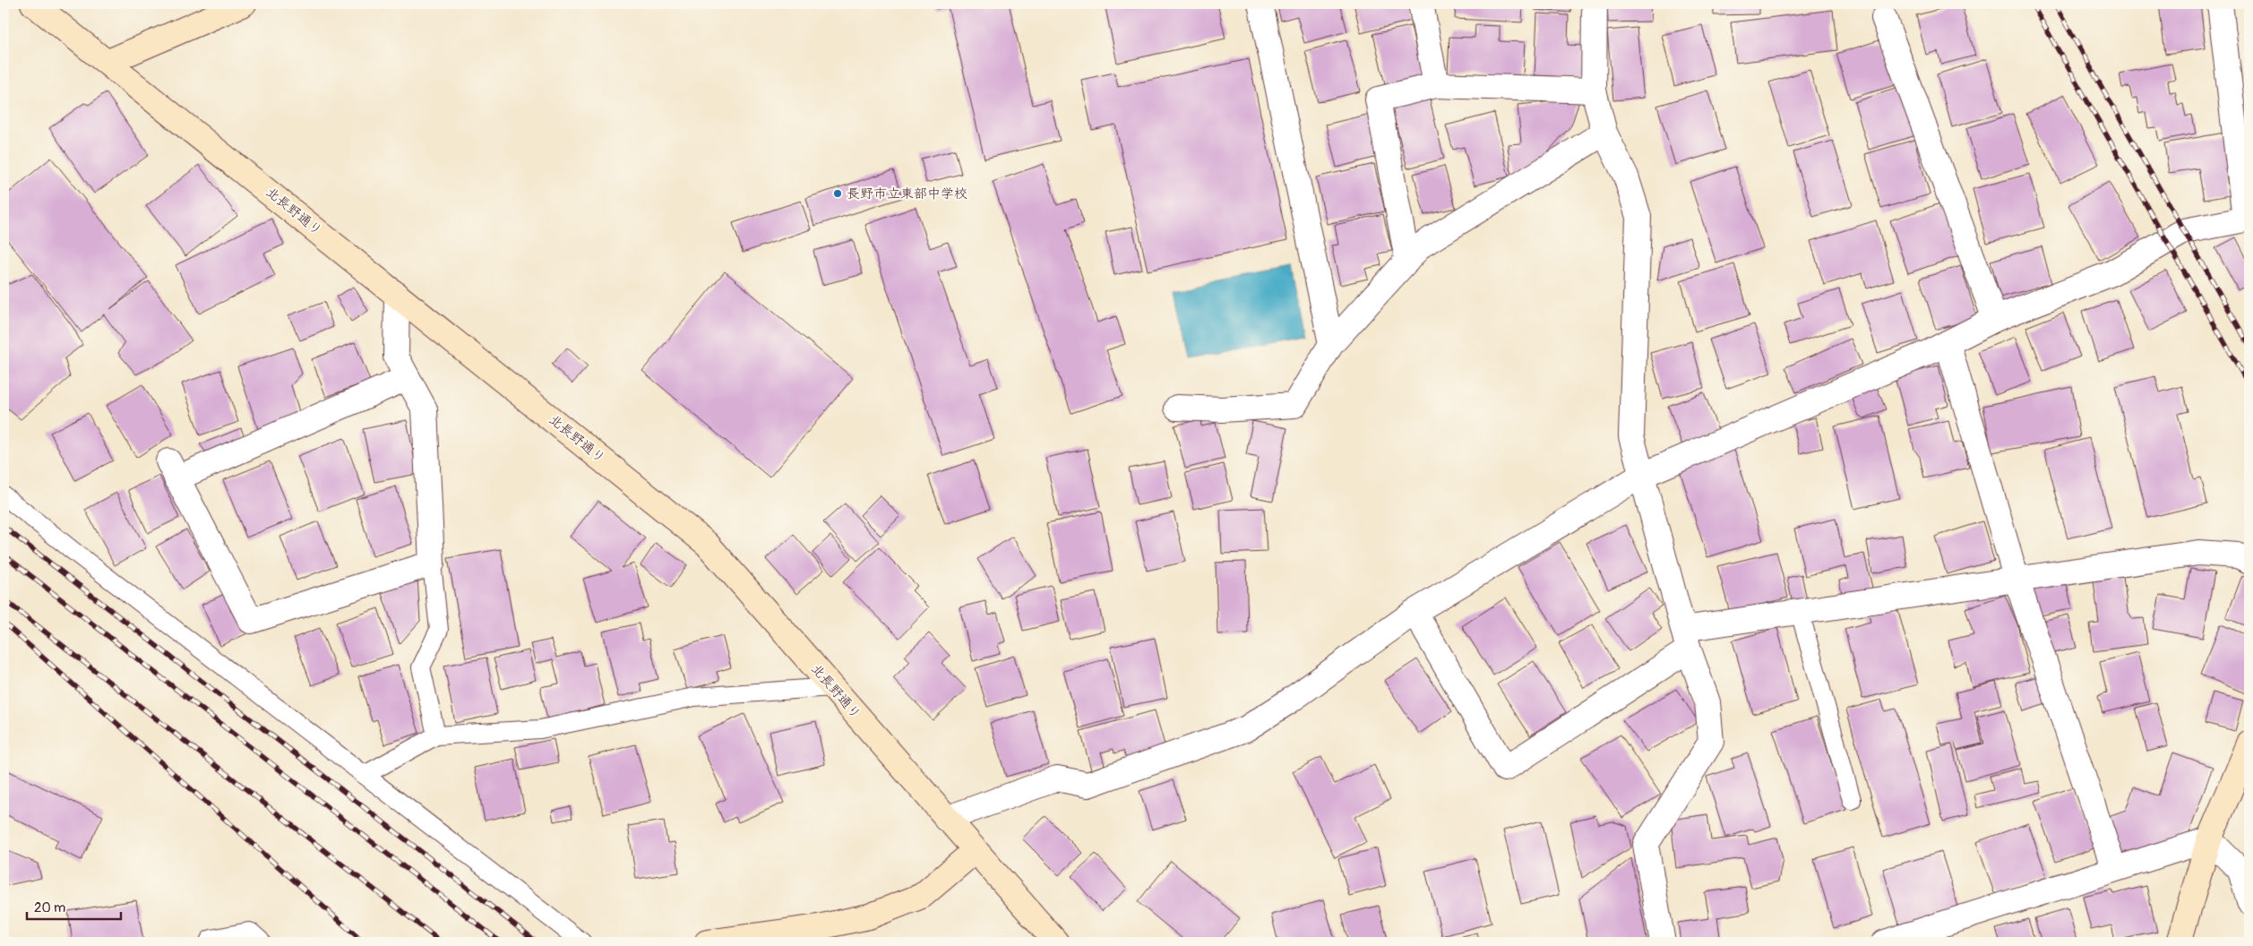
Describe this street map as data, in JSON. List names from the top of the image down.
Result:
{
  "streets": {
    "street": ["北長野通り"]
  },
  "places": ["長野市立東部中学校"],
  "scale_bar": "20 m"
}
